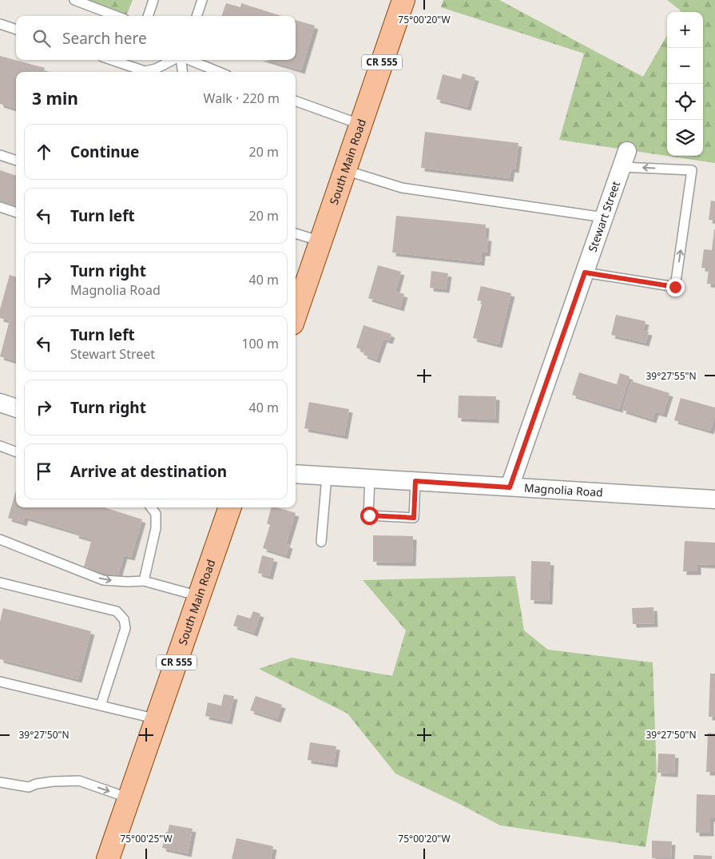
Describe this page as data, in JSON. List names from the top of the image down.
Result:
{
  "streets": {
    "main road": ["CR 555", "South Main Road"],
    "street": ["Stewart Street", "Magnolia Road"]
  },
  "crossings": [
    ["Stewart Street", "Magnolia Road"]
  ],
  "page": {
    "map_buttons": ["+", "−"],
    "search": "Search here",
    "heading": ["3 min", "Walk · 220 m"],
    "list": [
      ["Continue", "20 m"],
      ["Turn left", "20 m"],
      ["Turn right", "Magnolia Road", "40 m"],
      ["Turn left", "Stewart Street", "100 m"],
      ["Turn right", "40 m"],
      "Arrive at destination"
    ]
  },
  "coordinates": [
    "75°00'20\"W",
    "39°27'55\"N",
    "39°27'50\"N",
    "75°00'25\"W"
  ]
}
